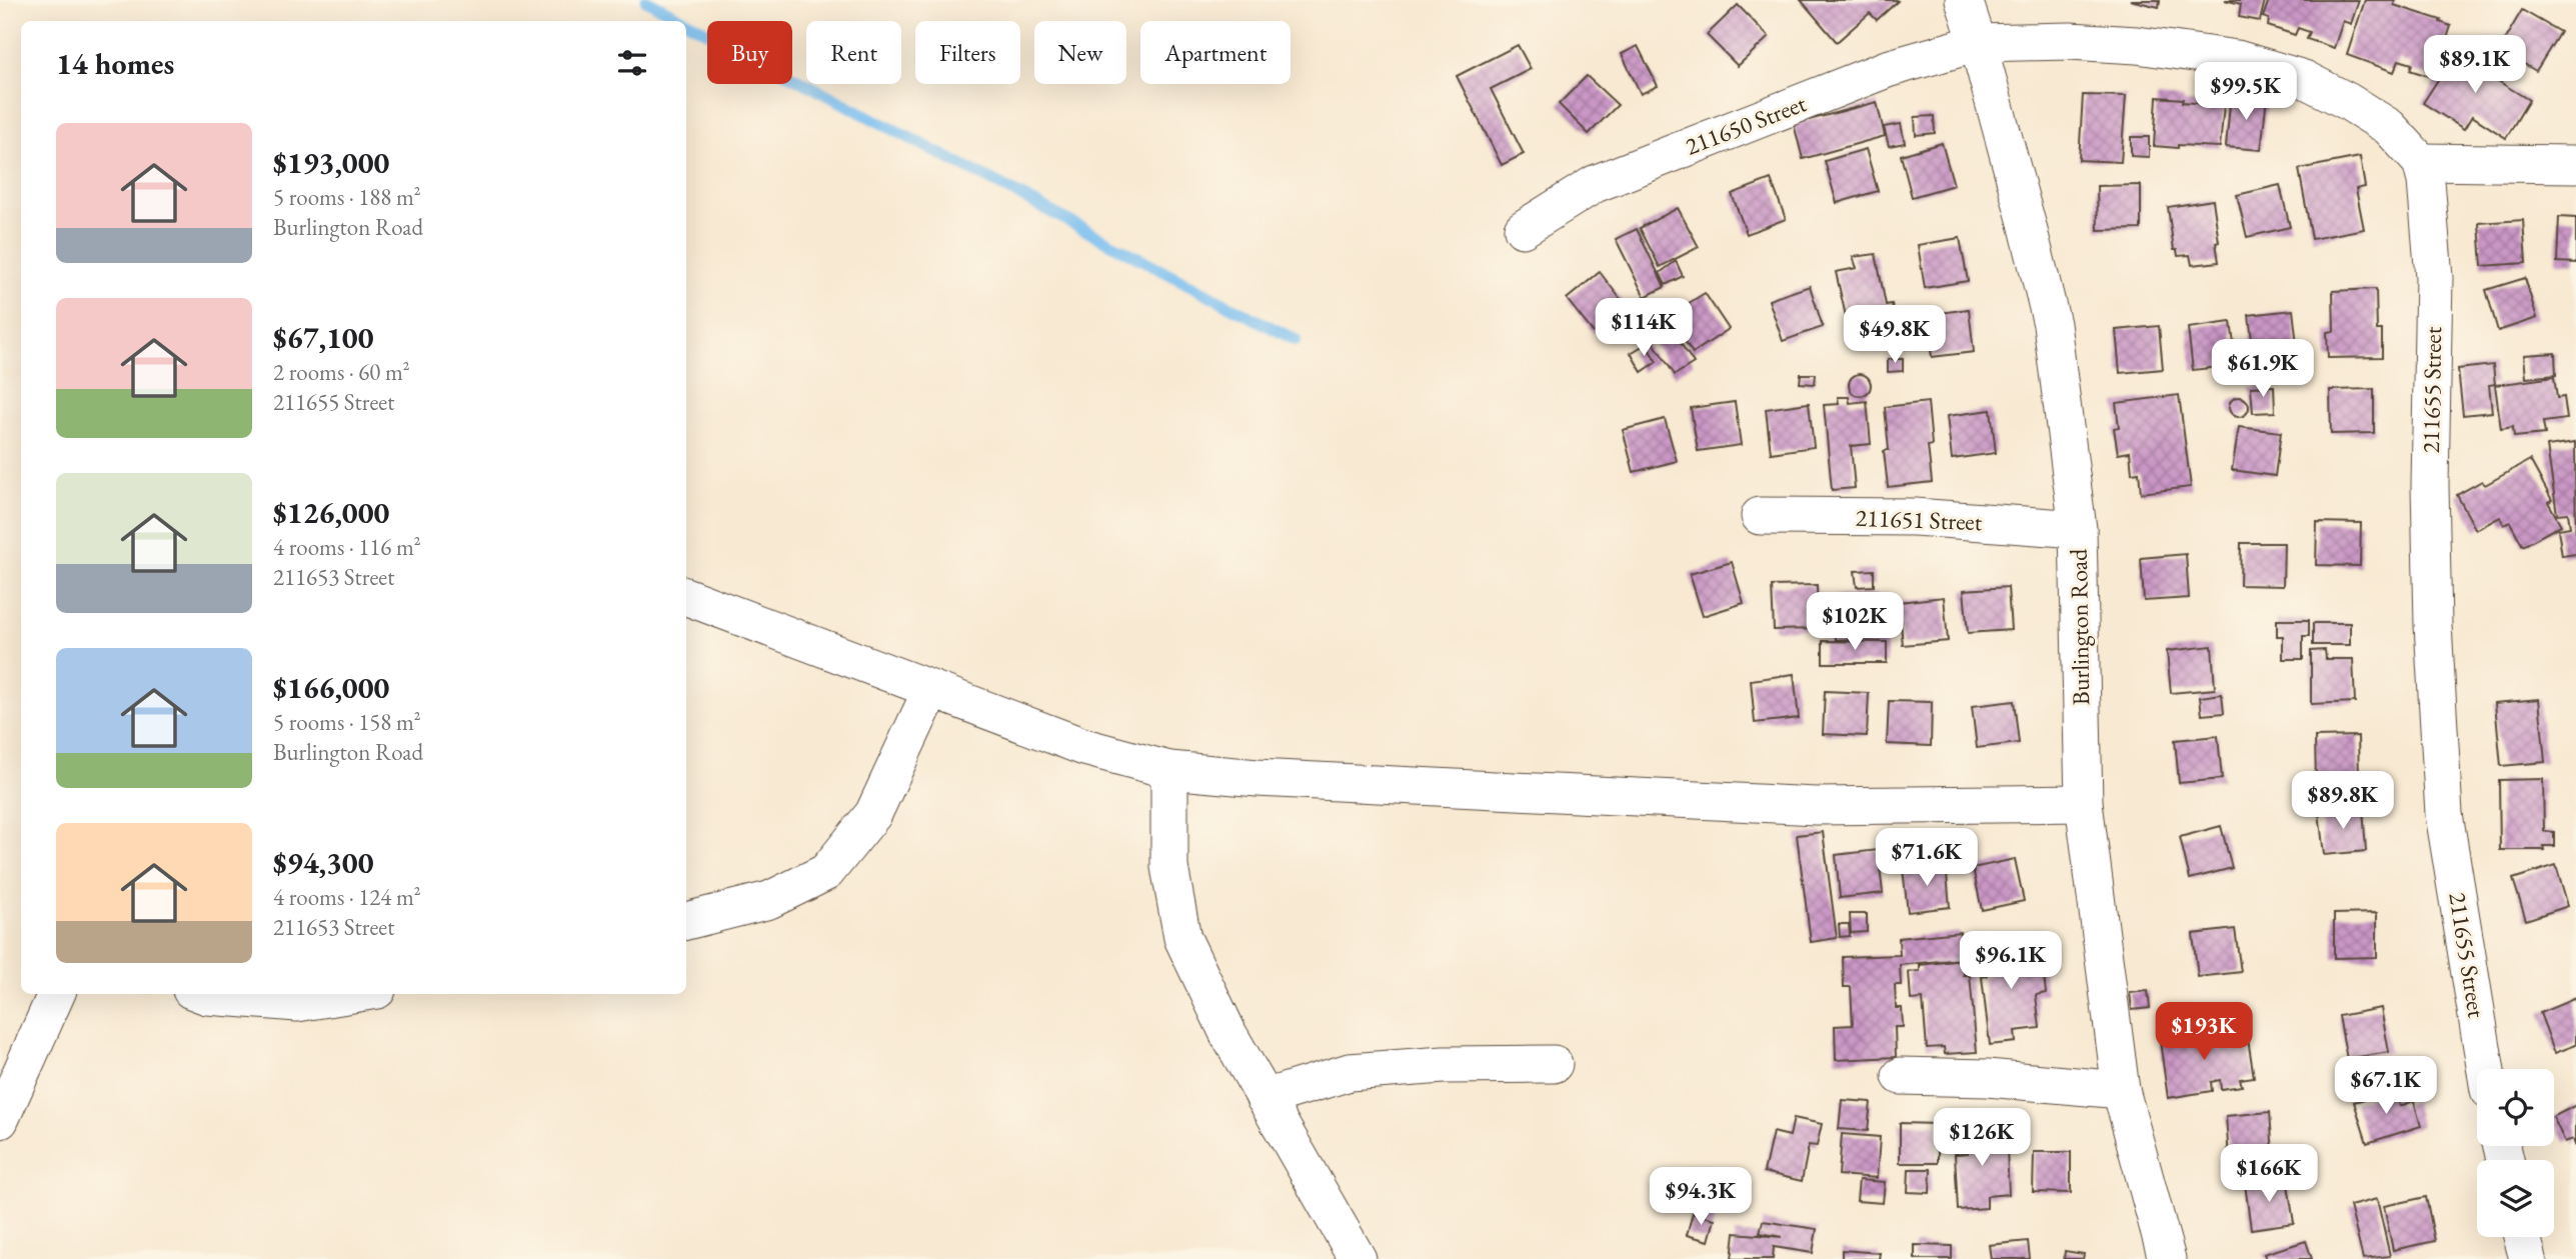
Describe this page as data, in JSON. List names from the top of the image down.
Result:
{
  "streets": {
    "street": [
      "211650 Street",
      "211655 Street",
      "211651 Street",
      "Burlington Road"
    ]
  },
  "crossings": [
    ["211650 Street", "Burlington Road"],
    ["211651 Street", "Burlington Road"]
  ],
  "page": {
    "chip": [
      "Buy",
      "Rent",
      "Filters",
      "New",
      "Apartment"
    ],
    "heading": "14 homes",
    "price": [
      "$89.1K",
      "$99.5K",
      "$114K",
      "$49.8K",
      "$61.9K",
      "$102K",
      "$89.8K",
      "$71.6K",
      "$96.1K",
      "$193K",
      "$67.1K",
      "$126K",
      "$166K",
      "$94.3K"
    ],
    "list": [
      {
        "name": "$193,000",
        "note": "5 rooms · 188 m² · Burlington Road"
      },
      {
        "name": "$67,100",
        "note": "2 rooms · 60 m² · 211655 Street"
      },
      {
        "name": "$126,000",
        "note": "4 rooms · 116 m² · 211653 Street"
      },
      {
        "name": "$166,000",
        "note": "5 rooms · 158 m² · Burlington Road"
      },
      {
        "name": "$94,300",
        "note": "4 rooms · 124 m² · 211653 Street"
      }
    ]
  }
}
